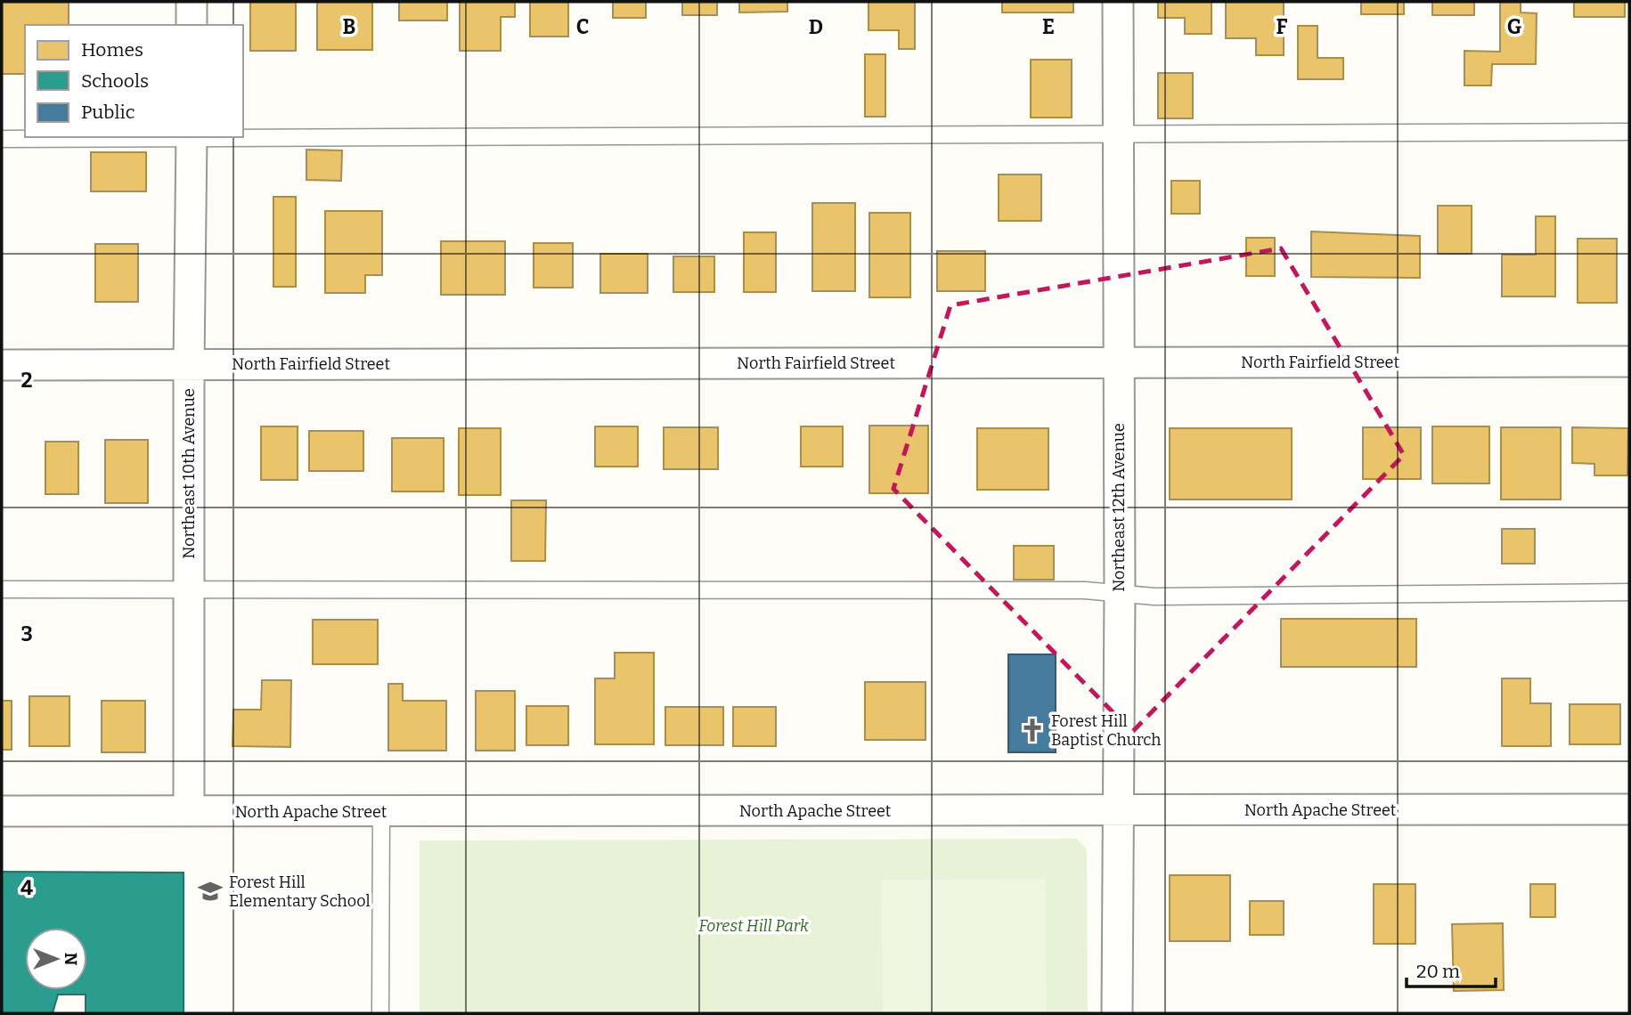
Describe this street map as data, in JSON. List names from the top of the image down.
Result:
{
  "streets": {
    "street": [
      "North Fairfield Street",
      "Northeast 10th Avenue",
      "Northeast 12th Avenue",
      "North Apache Street"
    ]
  },
  "crossings": [
    ["North Fairfield Street", "Northeast 10th Avenue"],
    ["North Fairfield Street", "Northeast 12th Avenue"],
    ["Northeast 10th Avenue", "North Apache Street"],
    ["Northeast 12th Avenue", "North Apache Street"]
  ],
  "parks": ["Forest Hill Park"],
  "places": {
    "church": ["Forest Hill Baptist Church"],
    "school or university": ["Forest Hill Elementary School"]
  },
  "legend": ["Homes", "Schools", "Public"],
  "scale_bar": "20 m",
  "north": "right",
  "grid": {
    "columns": [
      "B",
      "C",
      "D",
      "E",
      "F",
      "G"
    ],
    "rows": ["2", "3", "4"]
  }
}
